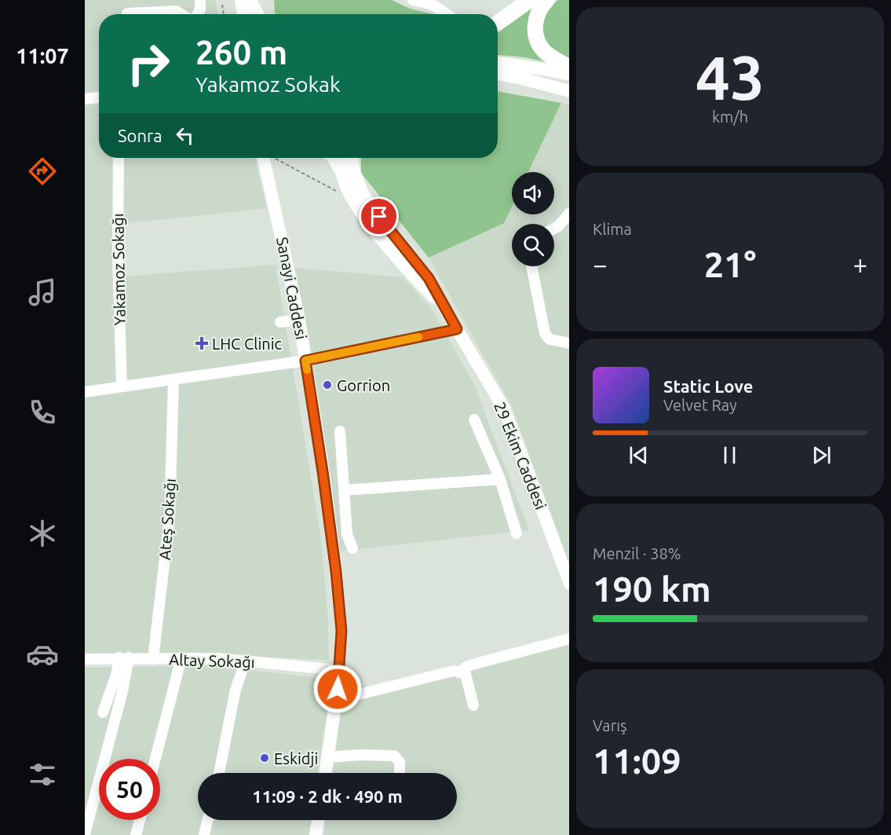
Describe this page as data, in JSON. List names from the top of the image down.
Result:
{
  "streets": {
    "main road": ["Sanayi Caddesi", "29 Ekim Caddesi"],
    "street": ["Yakamoz Sokağı", "Ateş Sokağı", "Altay Sokağı"]
  },
  "crossings": [
    ["Sanayi Caddesi", "Altay Sokağı"],
    ["Ateş Sokağı", "Altay Sokağı"]
  ],
  "places": {
    "health": ["LHC Clinic"],
    "other": ["Gorrion", "Eskidji"]
  },
  "page": {
    "tabs": "11:07",
    "tile": [
      ["43", "km/h"],
      "Klima",
      ["Menzil · 38%", "190 km"],
      ["Varış", "11:09"]
    ],
    "turn": ["260 m", "Yakamoz Sokak"],
    "then": "Sonra",
    "heat": ["−", "21°", "+"],
    "song": ["Static Love", "Velvet Ray"],
    "limit": "50",
    "trip": "11:09 · 2 dk · 490 m"
  }
}
